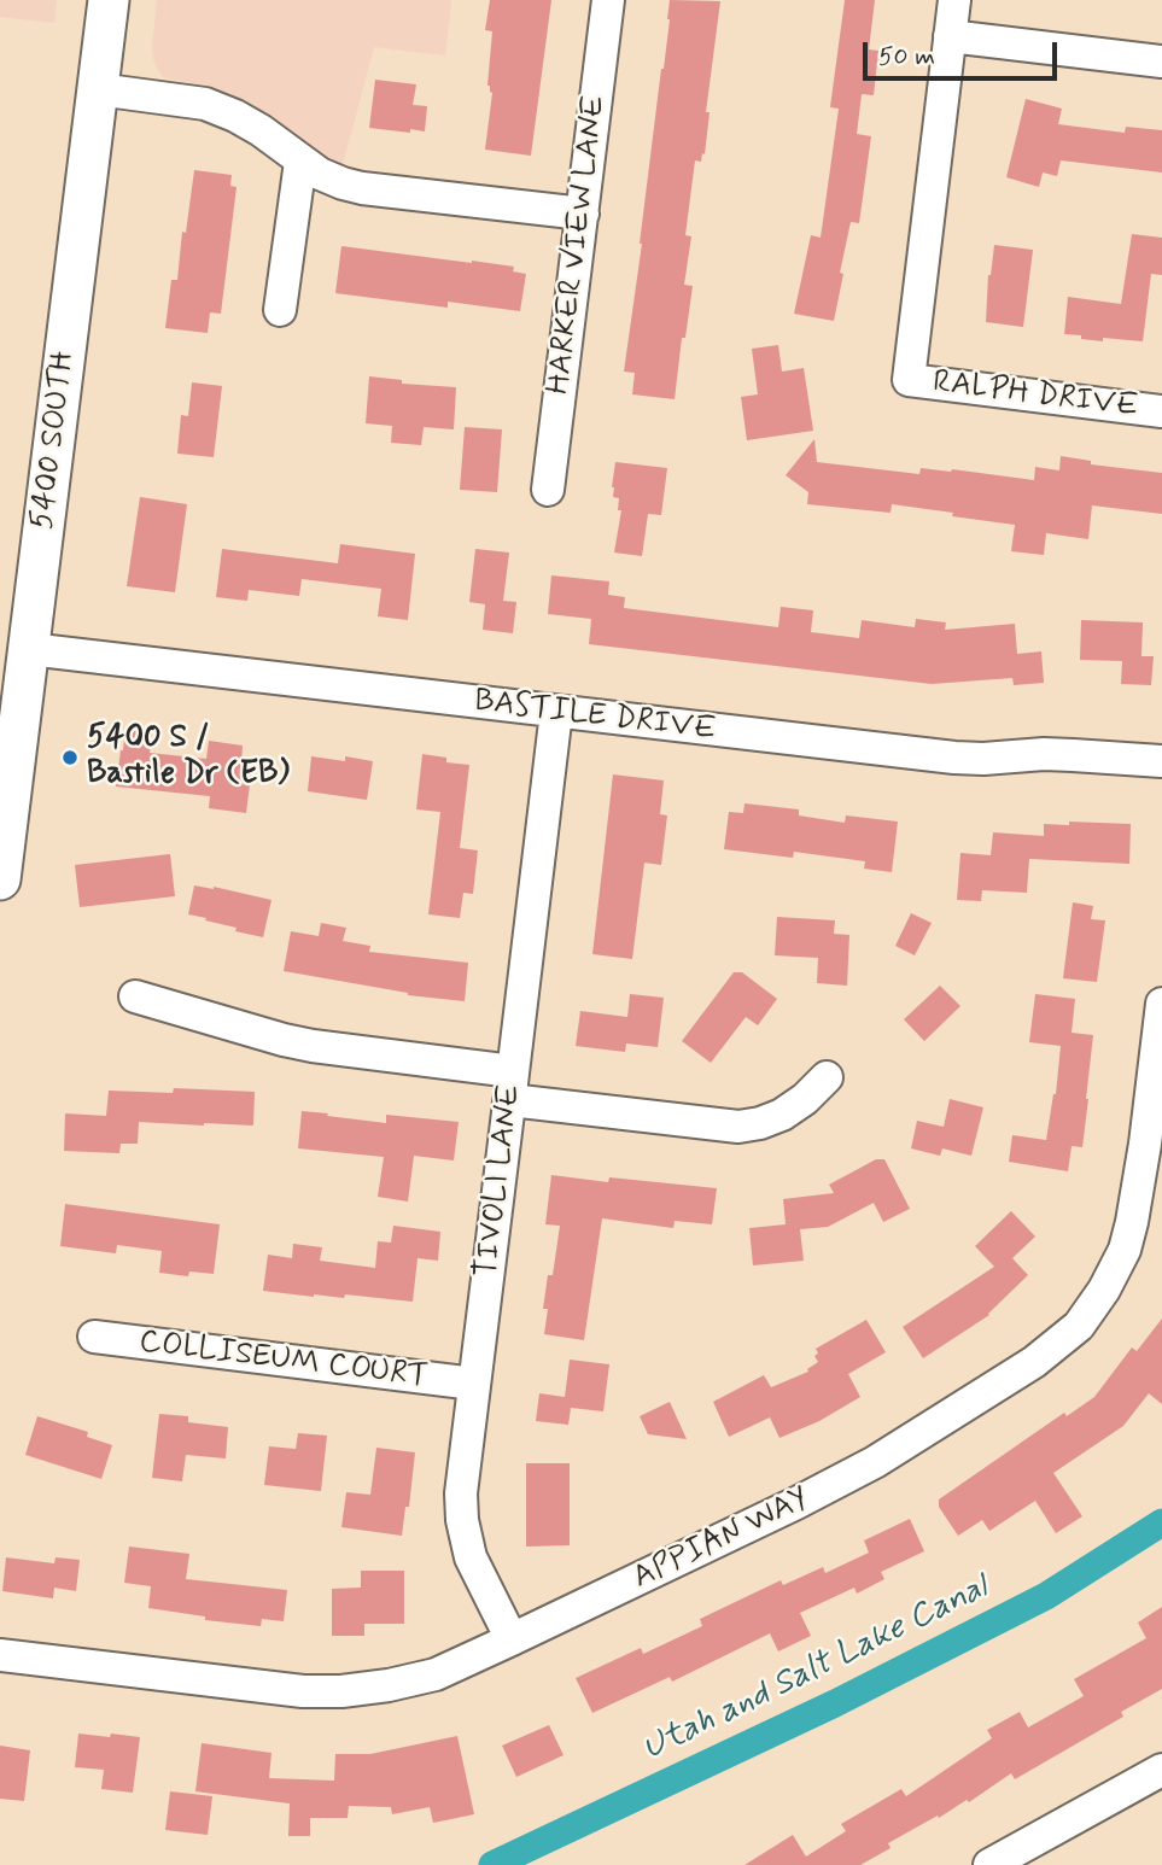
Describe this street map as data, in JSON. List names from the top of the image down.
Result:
{
  "streets": {
    "main road": ["5400 SOUTH"],
    "street": [
      "HARKER VIEW LANE",
      "RALPH DRIVE",
      "BASTILE DRIVE",
      "TIVOLI LANE",
      "COLLISEUM COURT",
      "APPIAN WAY"
    ]
  },
  "crossings": [
    ["5400 SOUTH", "BASTILE DRIVE"],
    ["BASTILE DRIVE", "TIVOLI LANE"],
    ["TIVOLI LANE", "COLLISEUM COURT"],
    ["TIVOLI LANE", "APPIAN WAY"]
  ],
  "water": ["Utah and Salt Lake Canal"],
  "places": ["5400 S / Bastile Dr (EB)"],
  "scale_bar": "50 m"
}
